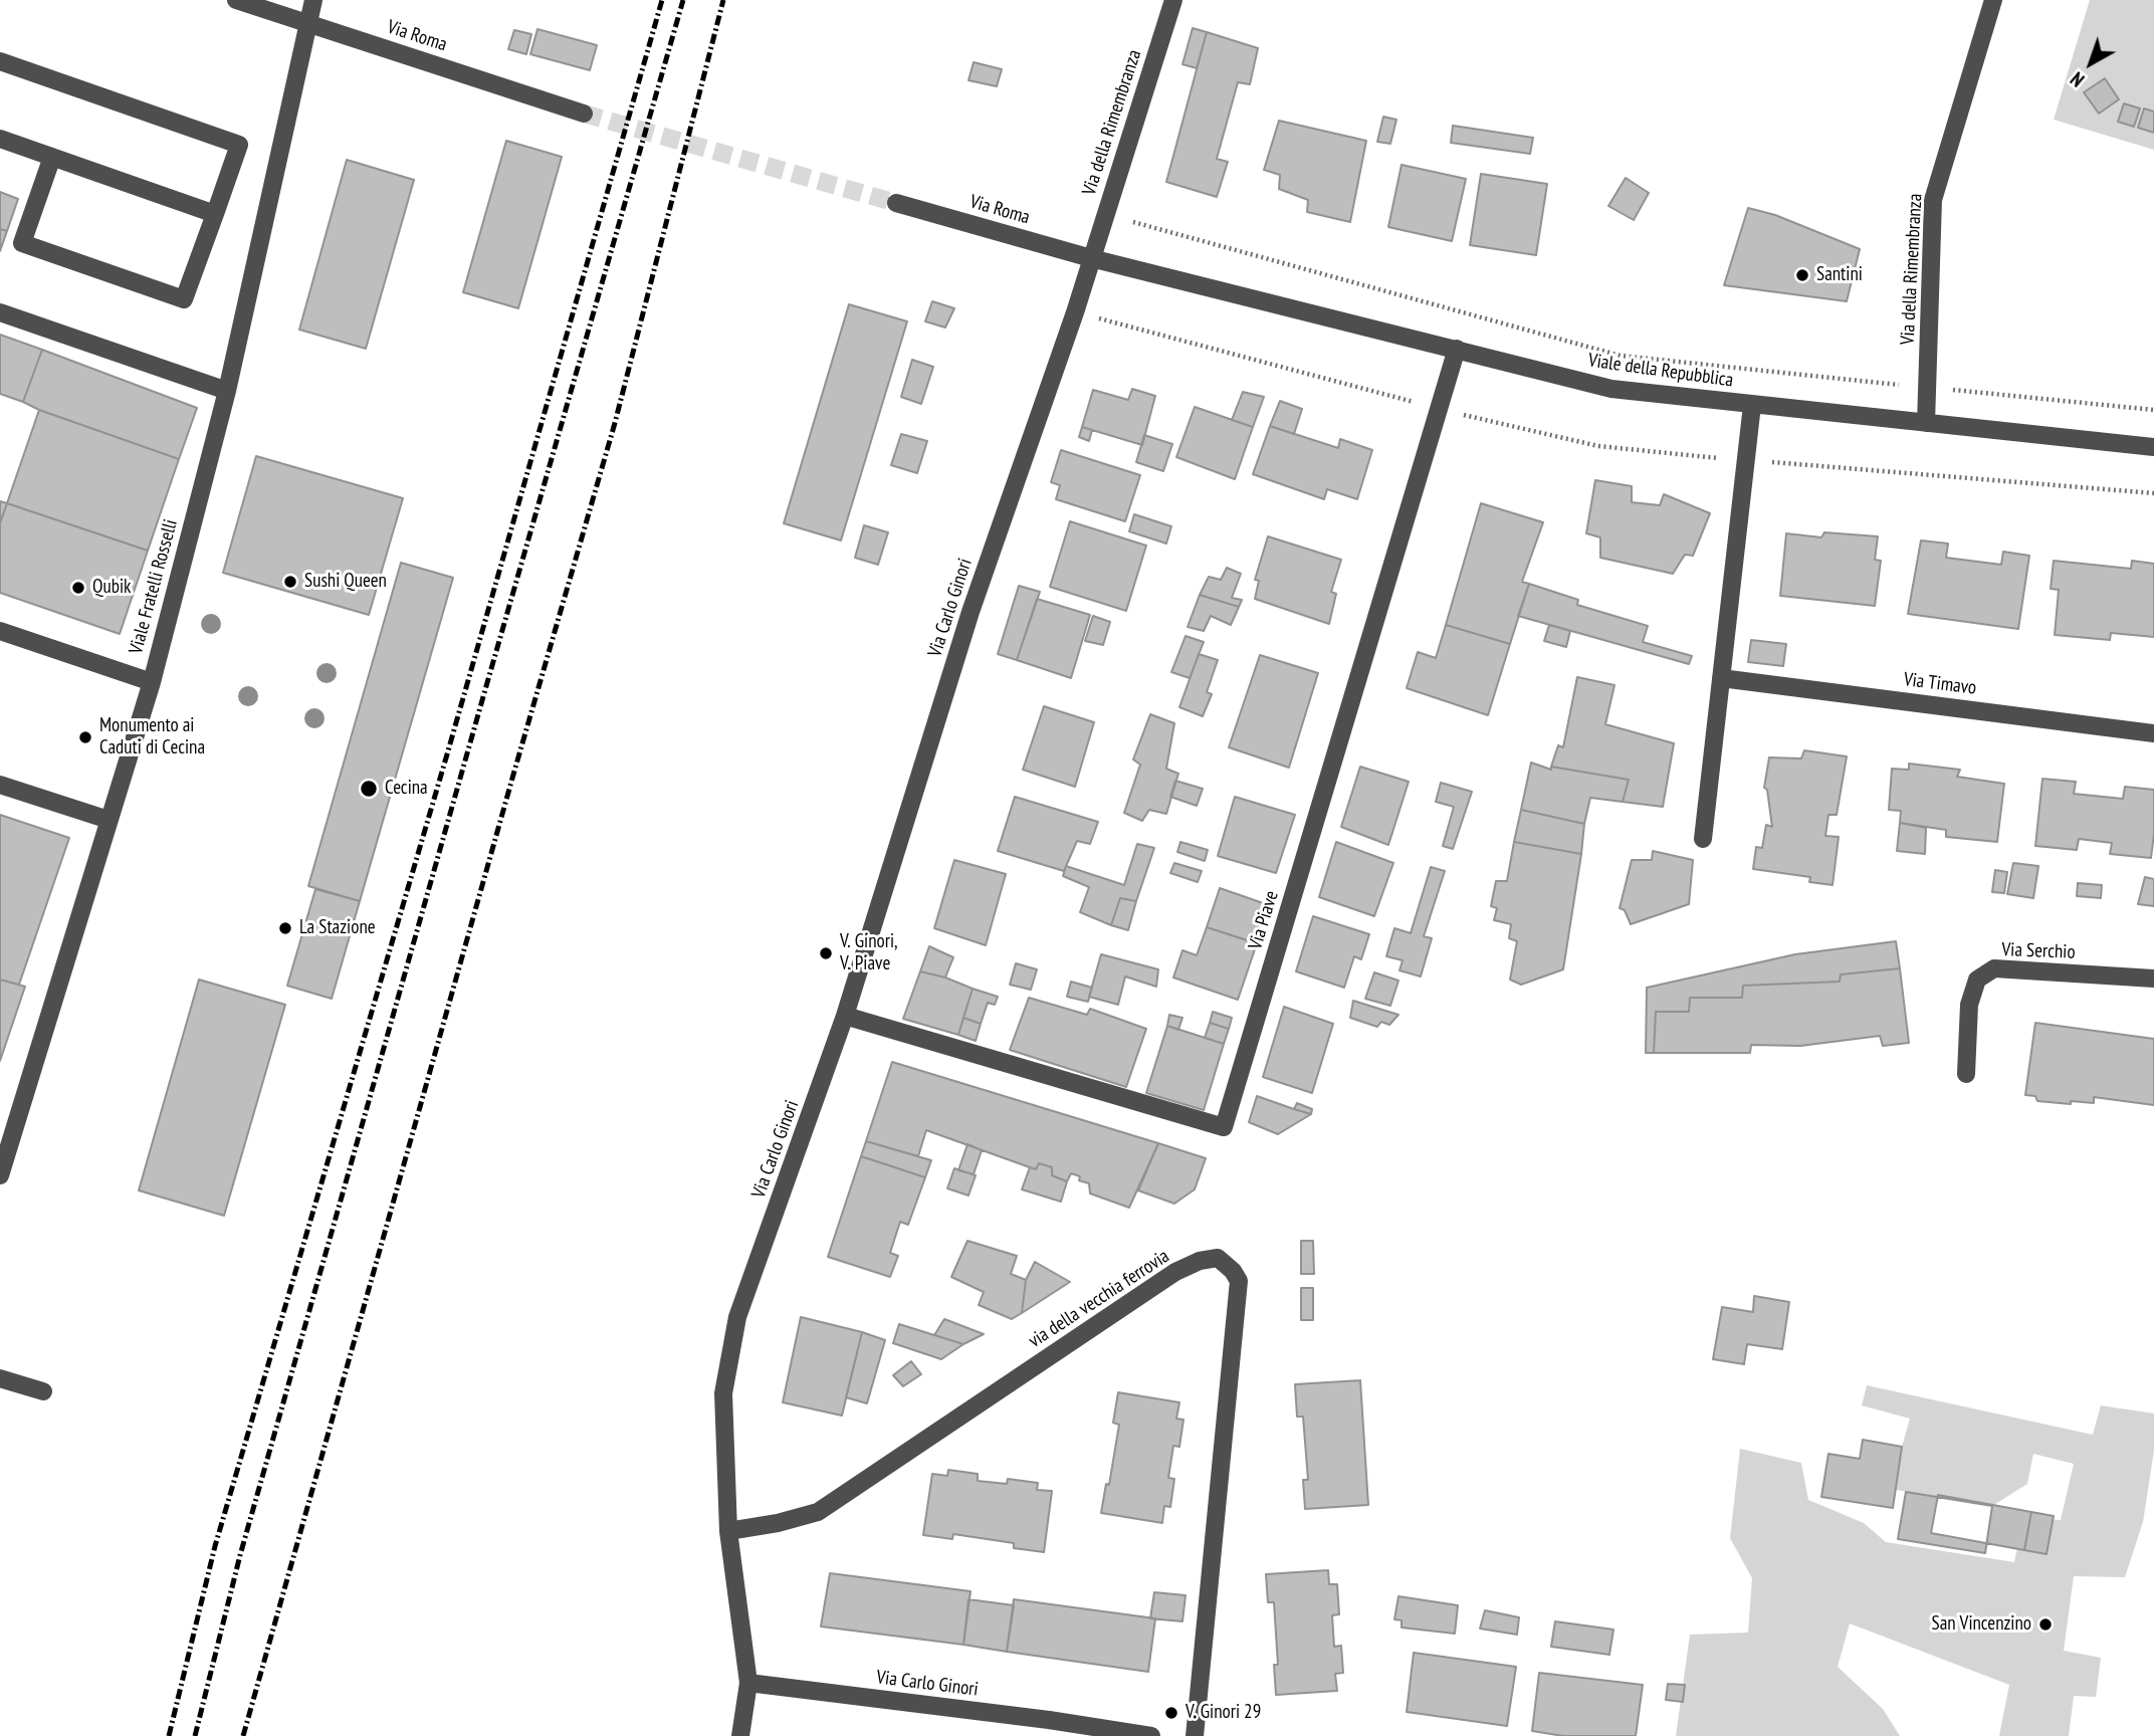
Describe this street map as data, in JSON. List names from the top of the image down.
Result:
{
  "streets": {
    "street": [
      "Via Roma",
      "Via della Rimembranza",
      "Viale della Repubblica",
      "Viale Fratelli Rosselli",
      "Via Carlo Ginori",
      "Via Timavo",
      "Via Piave",
      "Via Serchio",
      "via della vecchia ferrovia"
    ]
  },
  "crossings": [
    ["Via Roma", "Via della Rimembranza"],
    ["Via Roma", "Viale della Repubblica"],
    ["Via Roma", "Viale Fratelli Rosselli"],
    ["Via Roma", "Via Carlo Ginori"],
    ["Via della Rimembranza", "Viale della Repubblica"],
    ["Via della Rimembranza", "Via Carlo Ginori"],
    ["Viale della Repubblica", "Via Carlo Ginori"],
    ["Viale della Repubblica", "Via Piave"],
    ["Via Carlo Ginori", "Via Piave"],
    ["Via Carlo Ginori", "via della vecchia ferrovia"]
  ],
  "places": [
    "Santini",
    "Sushi Queen",
    "Qubik",
    "Monumento ai Caduti di Cecina",
    "Cecina",
    "La Stazione",
    "V. Ginori, V. Piave",
    "San Vincenzino",
    "V. Ginori 29"
  ],
  "north": "bottom left"
}
